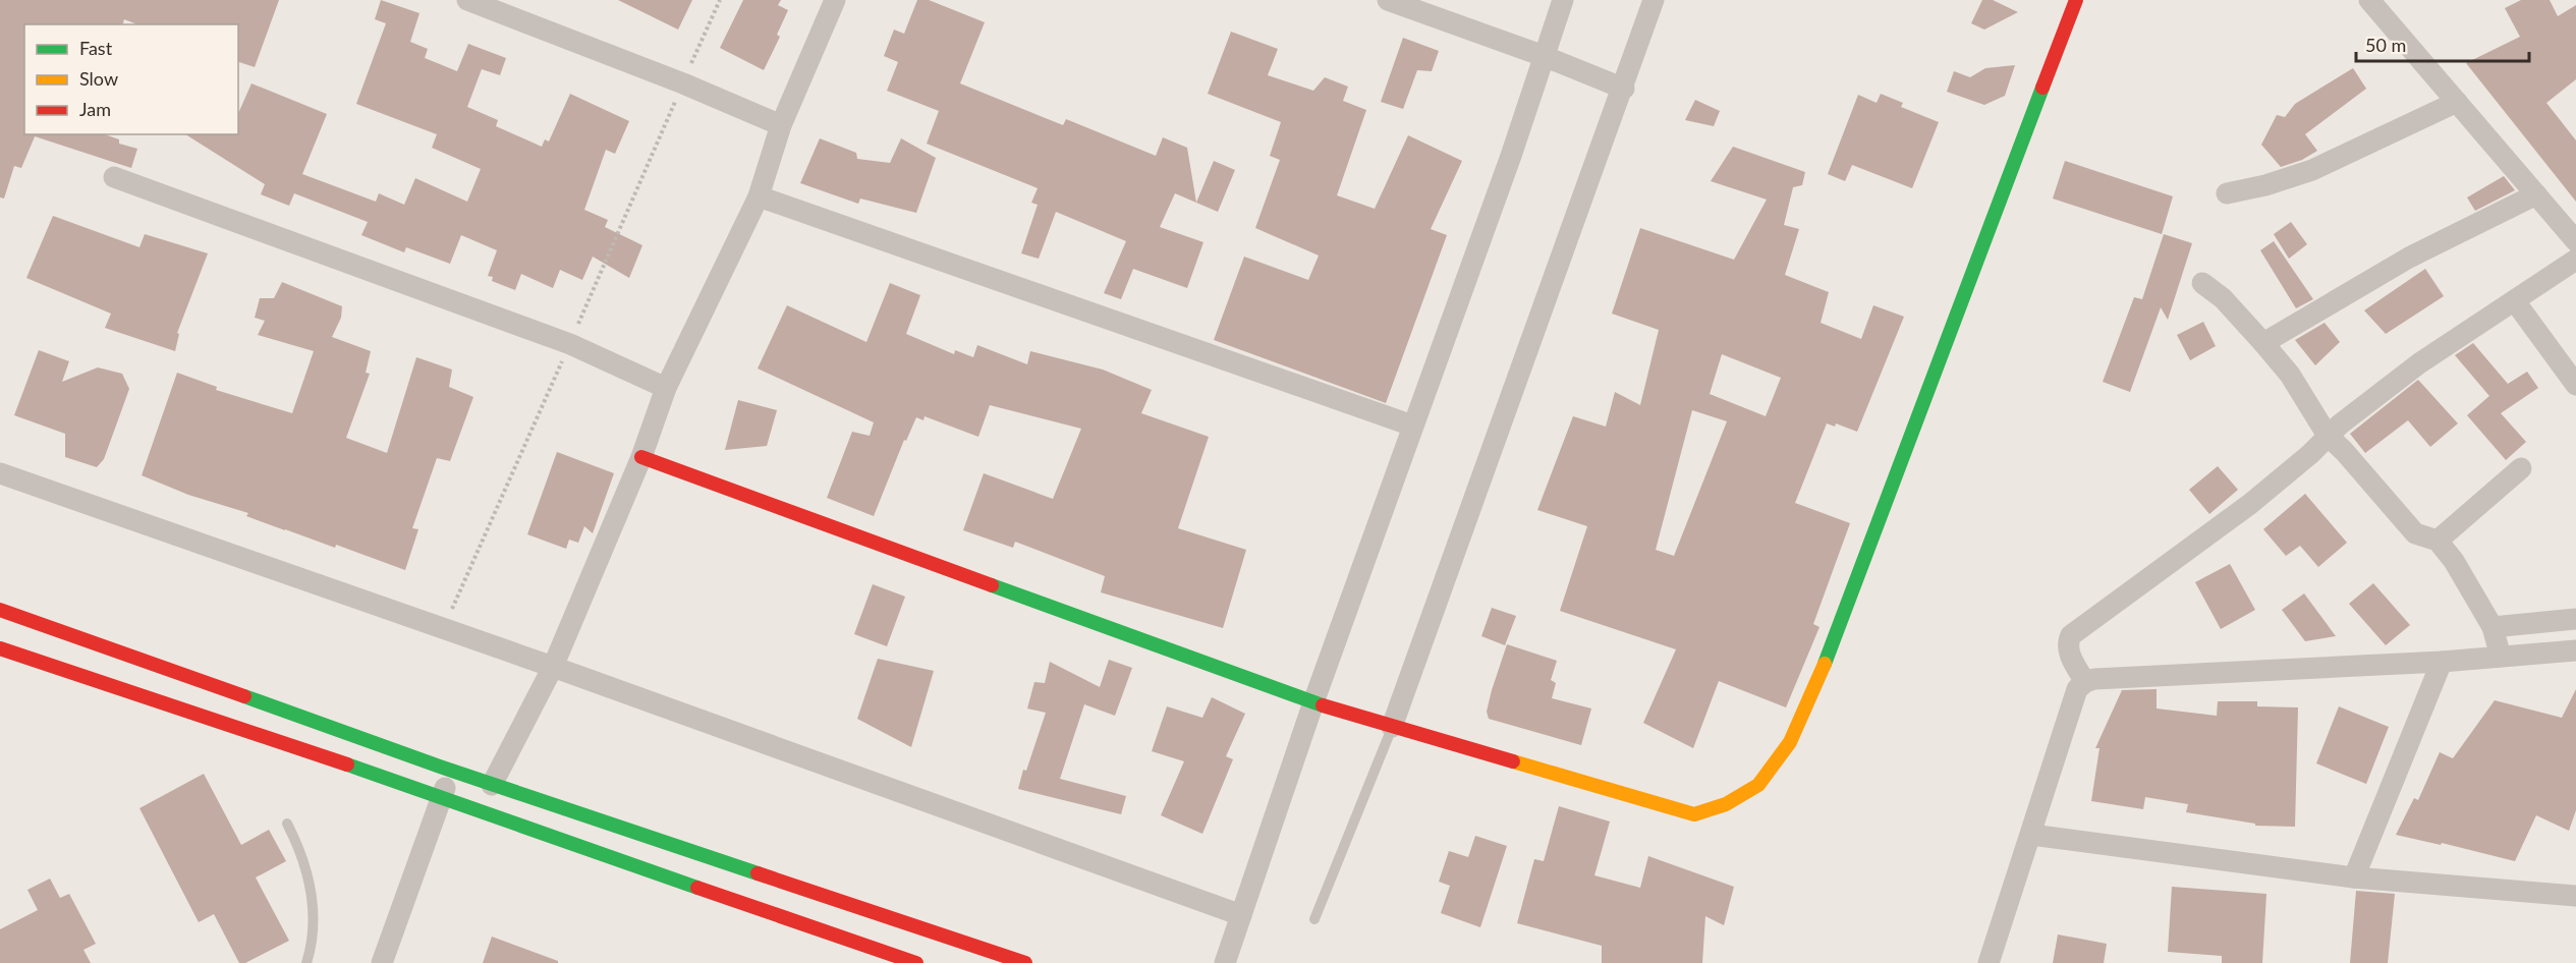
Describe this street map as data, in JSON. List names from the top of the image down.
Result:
{
  "legend": ["Fast", "Slow", "Jam"],
  "scale_bar": "50 m"
}
